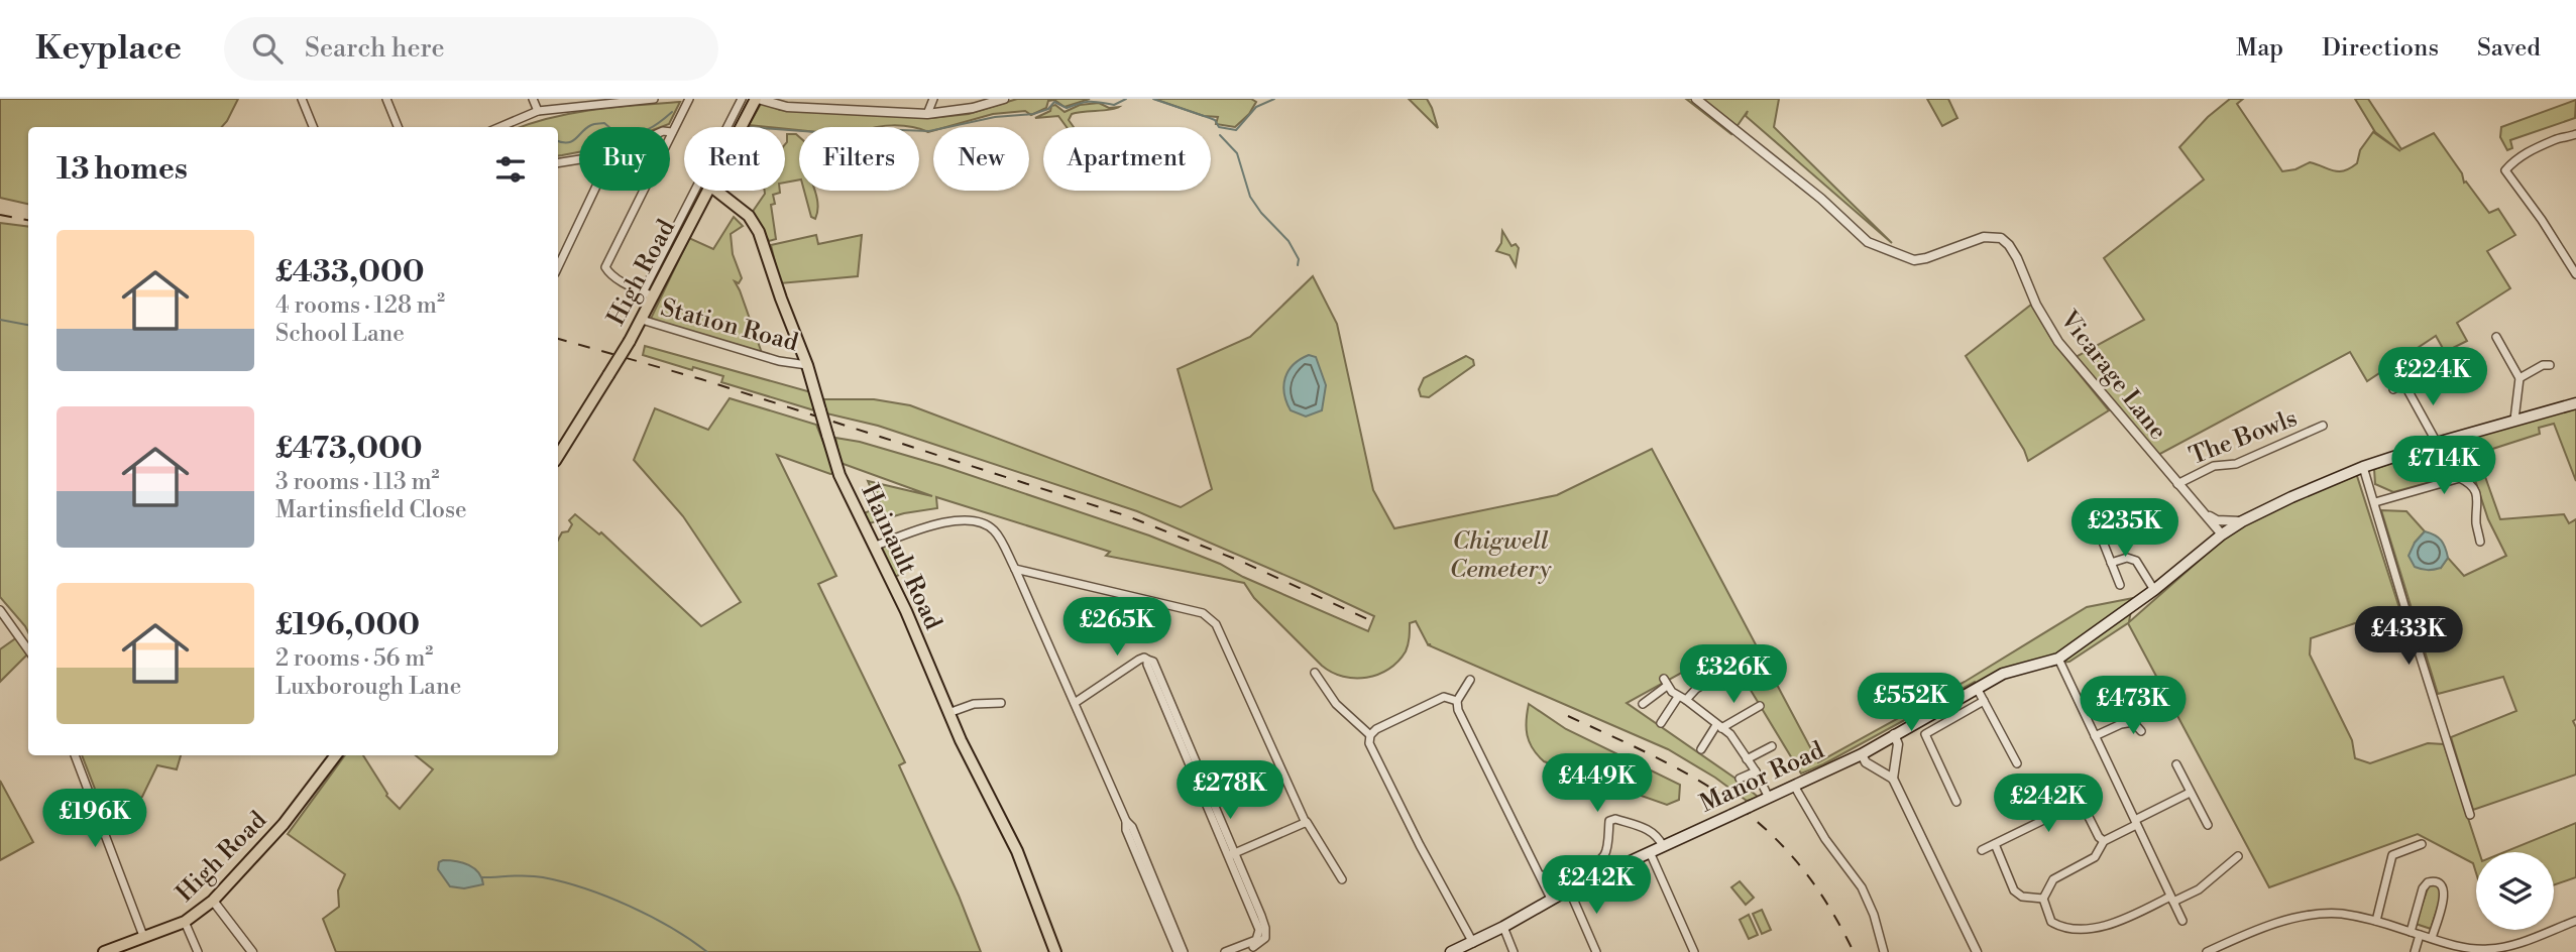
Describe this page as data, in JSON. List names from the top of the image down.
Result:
{
  "streets": {
    "main road": ["High Road", "Hainault Road", "Manor Road"],
    "street": ["Station Road", "Vicarage Lane", "The Bowls"]
  },
  "crossings": [
    ["High Road", "Station Road"],
    ["Station Road", "Hainault Road"],
    ["Vicarage Lane", "The Bowls"],
    ["Vicarage Lane", "Manor Road"]
  ],
  "parks": ["Chigwell Cemetery"],
  "page": {
    "header": "Keyplace",
    "search": "Search here",
    "nav": ["Map", "Directions", "Saved"],
    "chip": [
      "Buy",
      "Rent",
      "Filters",
      "New",
      "Apartment"
    ],
    "heading": "13 homes",
    "list": [
      {
        "name": "£433,000",
        "note": "4 rooms · 128 m² · School Lane"
      },
      {
        "name": "£473,000",
        "note": "3 rooms · 113 m² · Martinsfield Close"
      },
      {
        "name": "£196,000",
        "note": "2 rooms · 56 m² · Luxborough Lane"
      }
    ],
    "price": [
      "£224K",
      "£714K",
      "£235K",
      "£265K",
      "£433K",
      "£326K",
      "£552K",
      "£473K",
      "£449K",
      "£278K",
      "£242K",
      "£196K",
      "£242K"
    ]
  }
}
